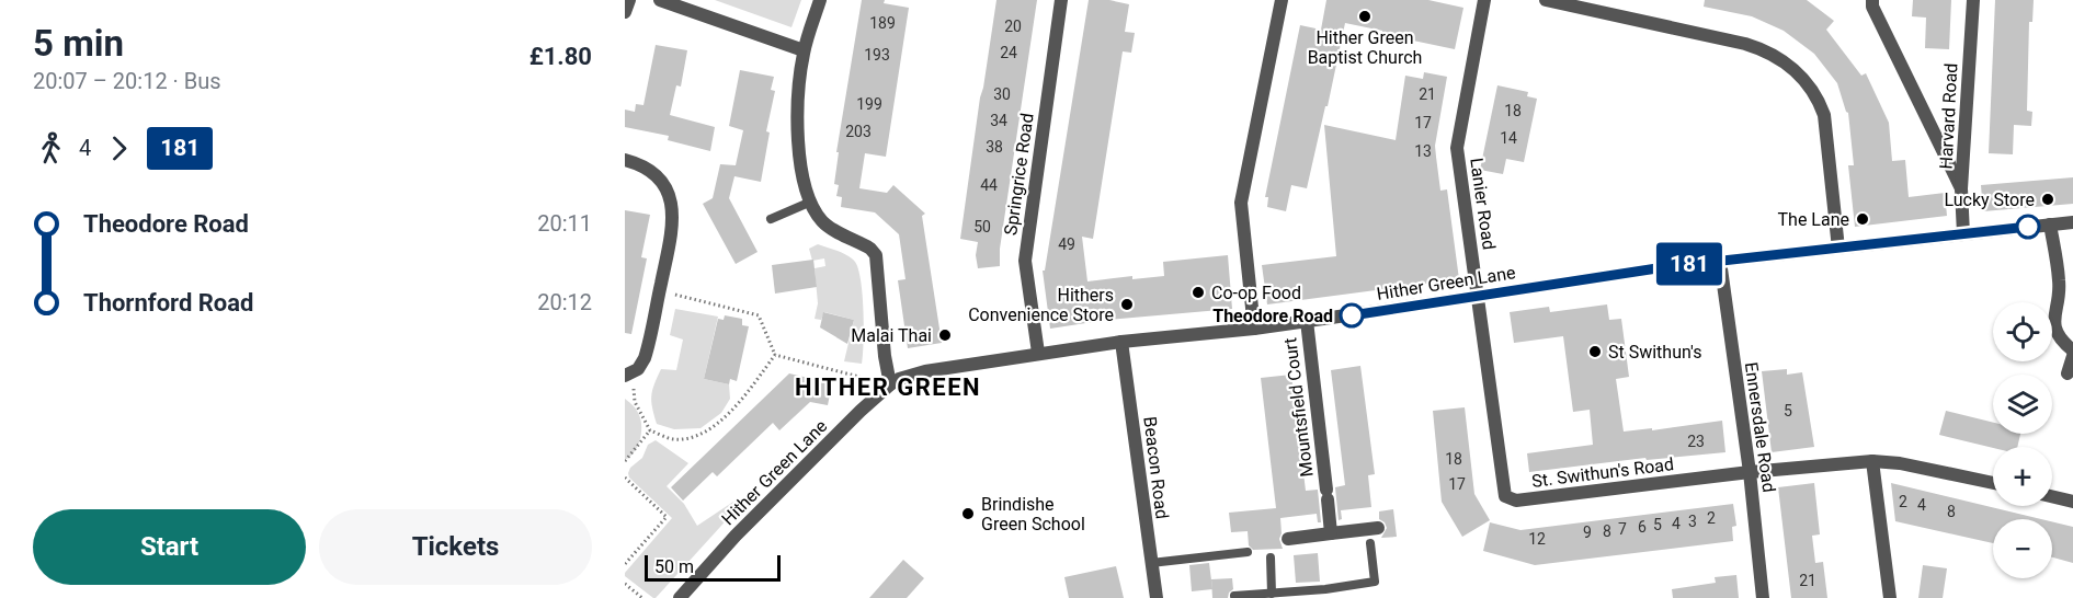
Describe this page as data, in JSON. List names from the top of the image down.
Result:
{
  "streets": {
    "street": [
      "Harvard Road",
      "Springrice Road",
      "Lanier Road",
      "Hither Green Lane",
      "Mountsfield Court",
      "Ennersdale Road",
      "Beacon Road",
      "St. Swithun's Road"
    ]
  },
  "crossings": [
    ["Harvard Road", "Hither Green Lane"],
    ["Springrice Road", "Hither Green Lane"],
    ["Lanier Road", "Hither Green Lane"],
    ["Lanier Road", "St. Swithun's Road"],
    ["Hither Green Lane", "Mountsfield Court"],
    ["Hither Green Lane", "Ennersdale Road"],
    ["Hither Green Lane", "Beacon Road"],
    ["Hither Green Lane", "St. Swithun's Road"],
    ["Ennersdale Road", "St. Swithun's Road"]
  ],
  "districts": ["HITHER GREEN"],
  "places": [
    "Hither Green Baptist Church",
    "Lucky Store",
    "The Lane",
    "Co-op Food",
    "Hithers Convenience Store",
    "Theodore Road",
    "Malai Thai",
    "St Swithun's",
    "Brindishe Green School"
  ],
  "lines": ["bus line 181"],
  "house_numbers": [
    "189",
    "20",
    "24",
    "193",
    "30",
    "21",
    "199",
    "18",
    "34",
    "17",
    "203",
    "14",
    "38",
    "13",
    "44",
    "50",
    "49",
    "5",
    "23",
    "18",
    "17",
    "2",
    "4",
    "8",
    "2",
    "3",
    "4",
    "5",
    "6",
    "7",
    "8",
    "9",
    "12",
    "21"
  ],
  "scale_bar": "50 m",
  "page": {
    "heading": ["5 min", "20:07 – 20:12 · Bus", "£1.80"],
    "on_map": "181",
    "legs": ["4", "181"],
    "list": [
      {
        "name": "Theodore Road",
        "value": "20:11"
      },
      {
        "name": "Thornford Road",
        "value": "20:12"
      }
    ],
    "map_buttons": ["+", "−"],
    "buttons": ["Start", "Tickets"],
    "scale": "50 m"
  }
}
